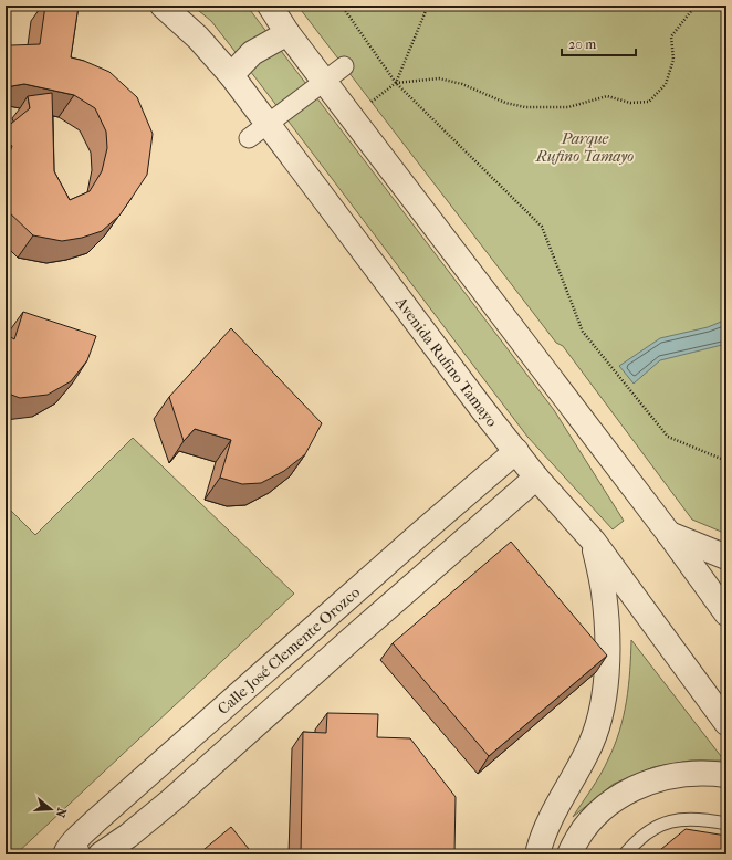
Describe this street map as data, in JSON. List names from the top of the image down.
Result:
{
  "streets": {
    "street": ["Avenida Rufino Tamayo", "Calle José Clemente Orozco"]
  },
  "crossings": [
    ["Avenida Rufino Tamayo", "Calle José Clemente Orozco"]
  ],
  "parks": ["Parque Rufino Tamayo"],
  "scale_bar": "20 m",
  "north": "right"
}
